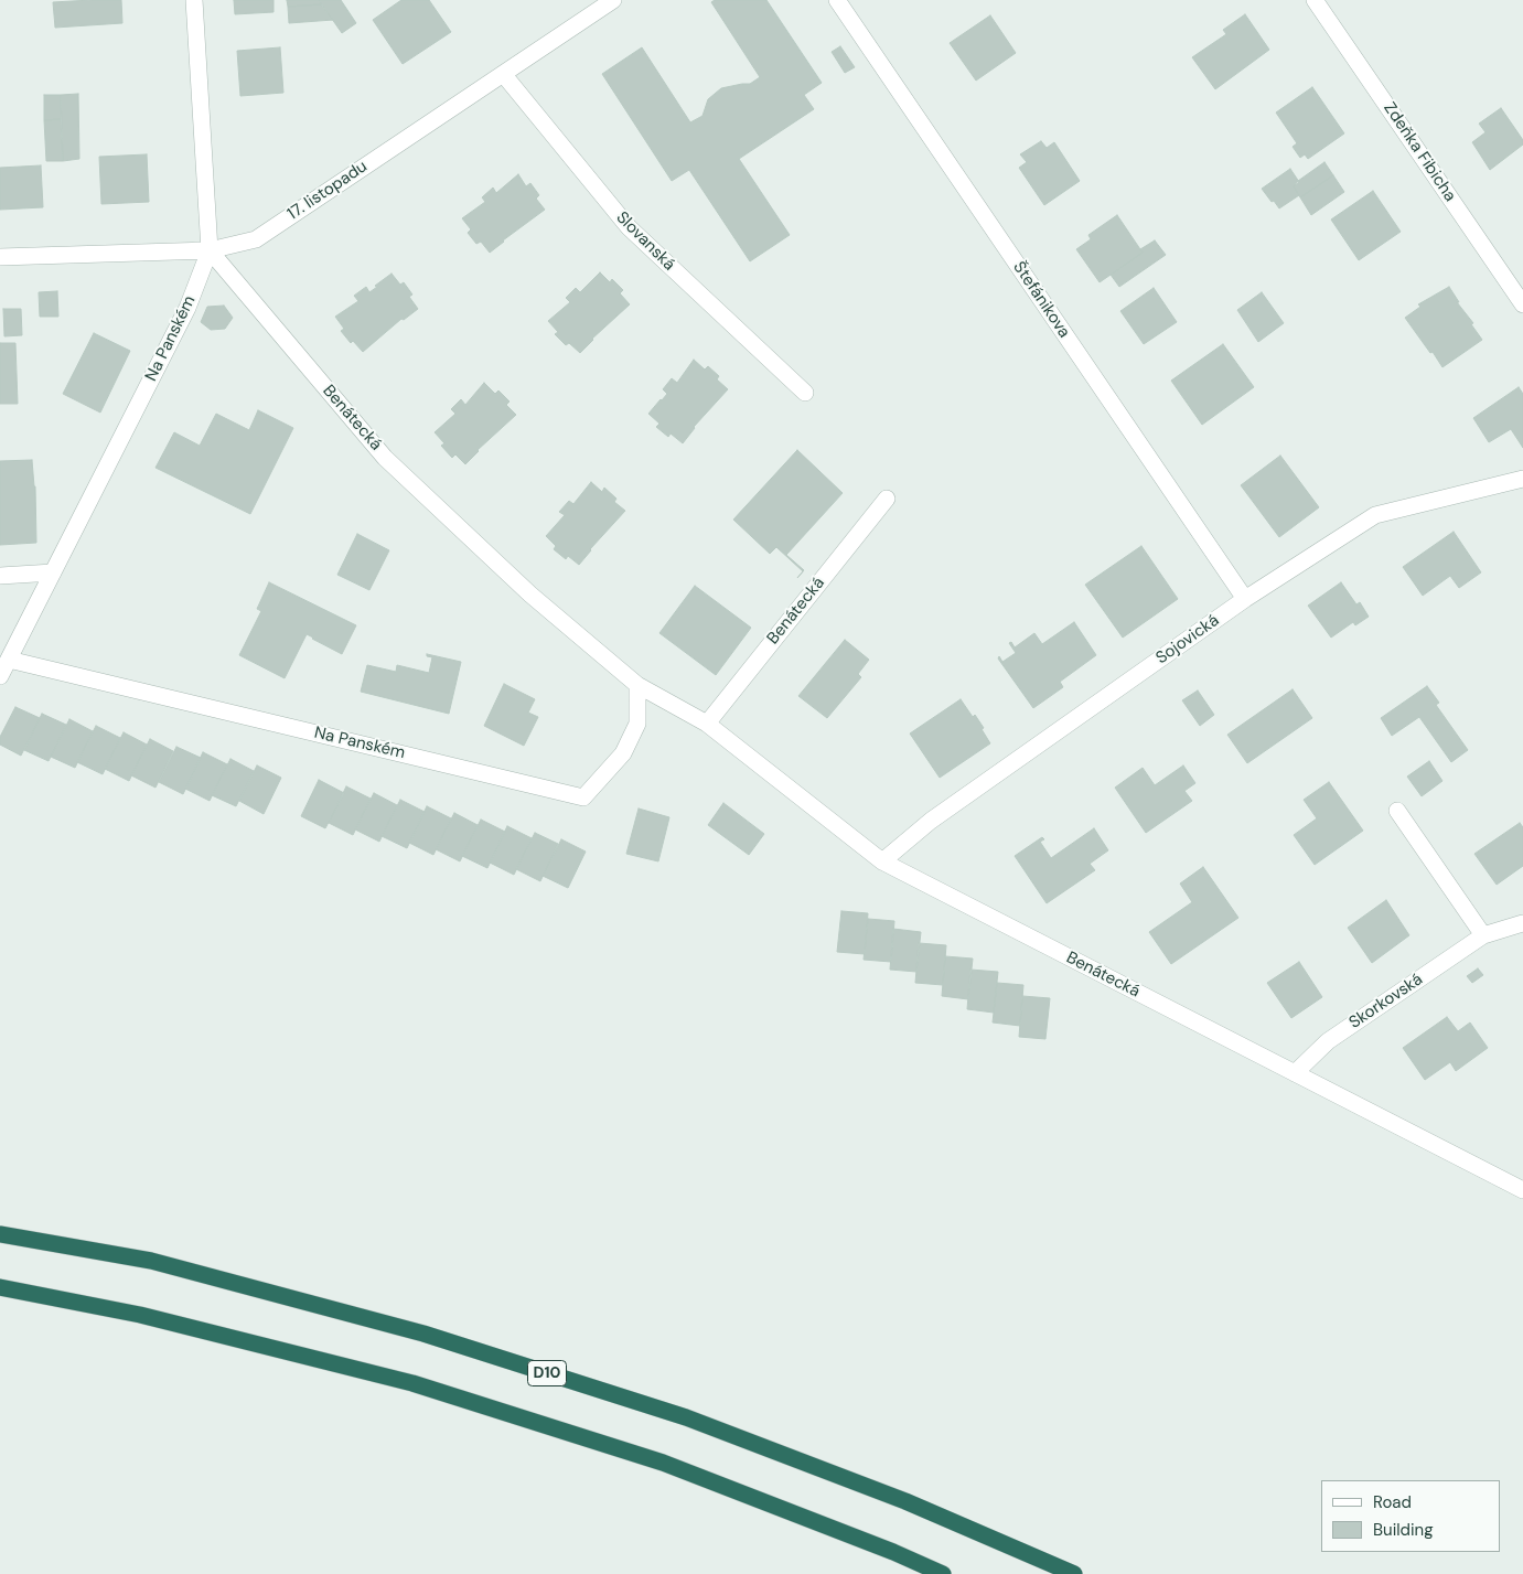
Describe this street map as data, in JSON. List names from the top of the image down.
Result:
{
  "streets": {
    "highway": ["D10"],
    "street": [
      "Zdeňka Fibicha",
      "17. listopadu",
      "Slovanská",
      "Štefánikova",
      "Na Panském",
      "Benátecká",
      "Sojovická",
      "Skorkovská"
    ]
  },
  "crossings": [
    ["17. listopadu", "Slovanská"],
    ["17. listopadu", "Na Panském"],
    ["17. listopadu", "Benátecká"],
    ["Štefánikova", "Sojovická"],
    ["Na Panském", "Benátecká"],
    ["Benátecká", "Sojovická"],
    ["Benátecká", "Skorkovská"]
  ],
  "legend": ["Road", "Building"]
}
